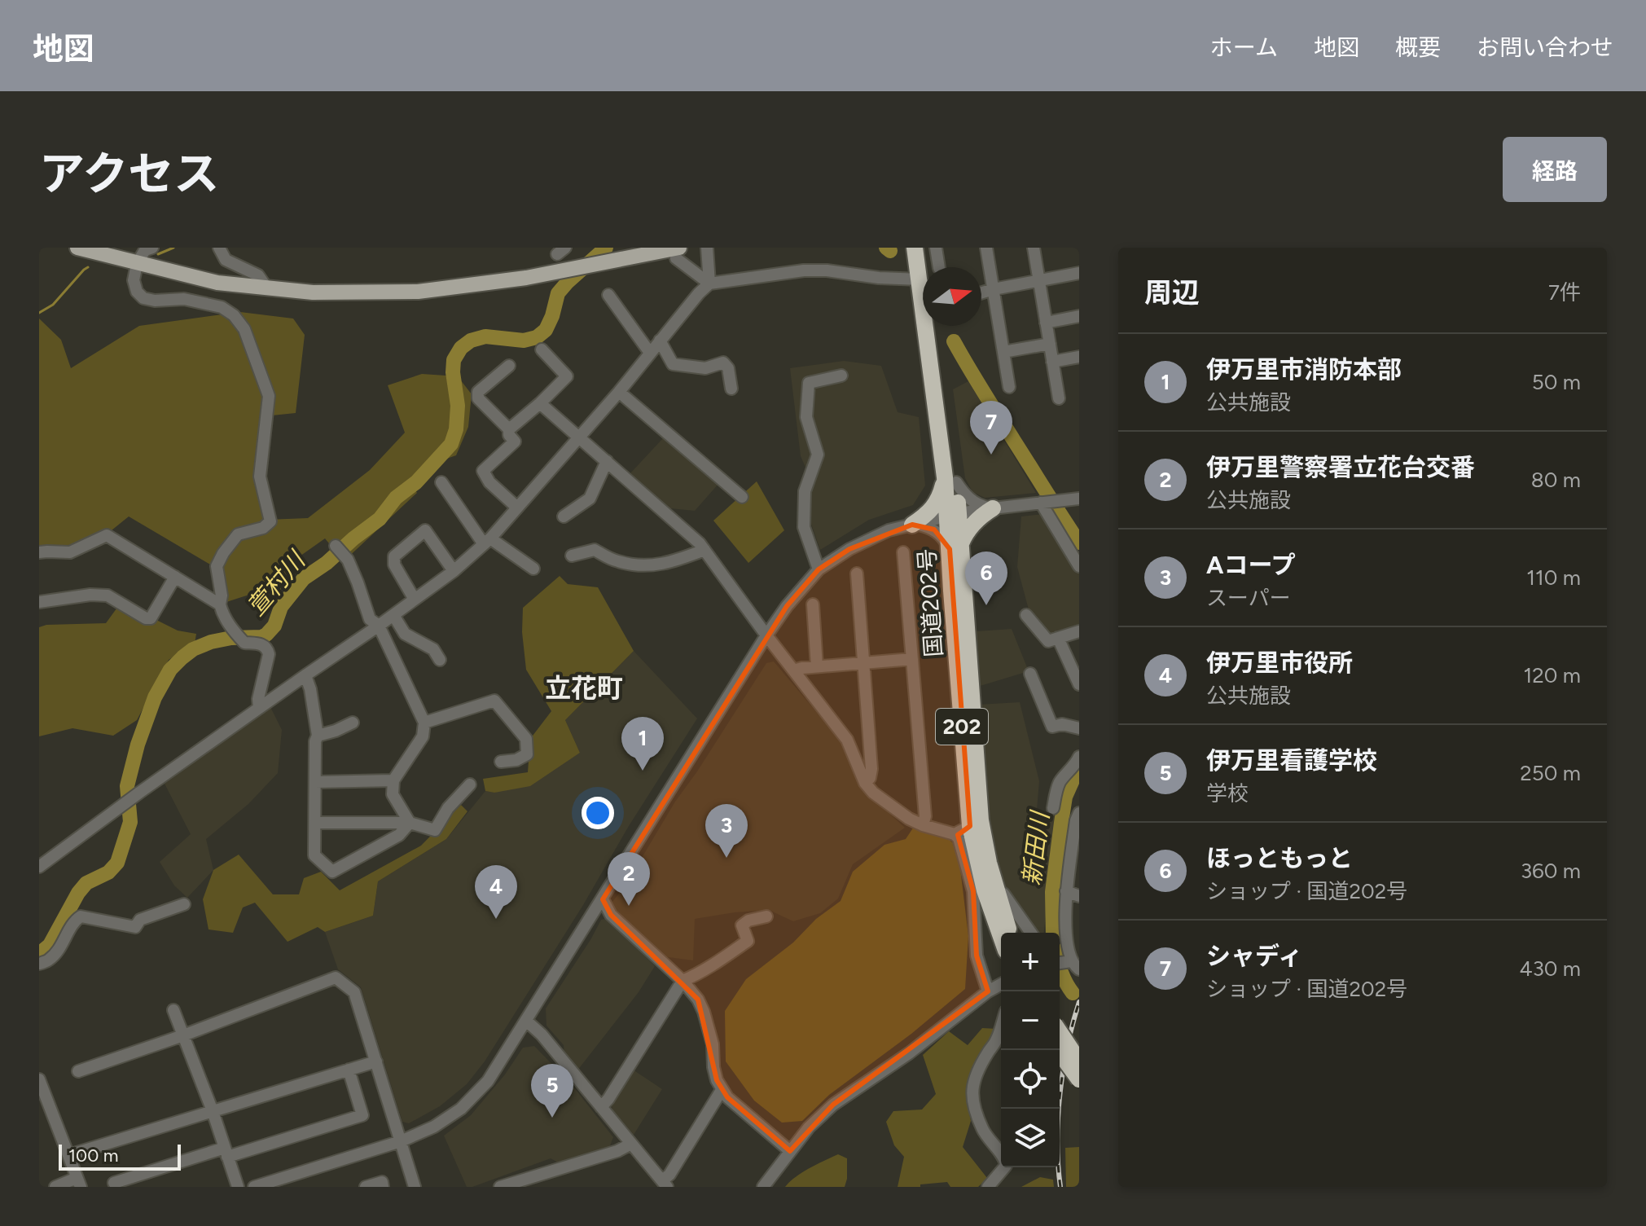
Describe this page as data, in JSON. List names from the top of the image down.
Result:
{
  "streets": {
    "highway": ["国道202号", "202"]
  },
  "districts": ["立花町"],
  "water": ["萱村川", "新田川"],
  "scale_bar": "100 m",
  "north": "right",
  "page": {
    "header": "地図",
    "nav": [
      "ホーム",
      "地図",
      "概要",
      "お問い合わせ"
    ],
    "title": "アクセス",
    "buttons": "経路",
    "heading": ["周辺", "7件"],
    "list": [
      {
        "mark": "1",
        "name": "伊万里市消防本部",
        "note": "公共施設",
        "value": "50 m"
      },
      {
        "mark": "2",
        "name": "伊万里警察署立花台交番",
        "note": "公共施設",
        "value": "80 m"
      },
      {
        "mark": "3",
        "name": "Aコープ",
        "note": "スーパー",
        "value": "110 m"
      },
      {
        "mark": "4",
        "name": "伊万里市役所",
        "note": "公共施設",
        "value": "120 m"
      },
      {
        "mark": "5",
        "name": "伊万里看護学校",
        "note": "学校",
        "value": "250 m"
      },
      {
        "mark": "6",
        "name": "ほっともっと",
        "note": "ショップ · 国道202号",
        "value": "360 m"
      },
      {
        "mark": "7",
        "name": "シャディ",
        "note": "ショップ · 国道202号",
        "value": "430 m"
      }
    ],
    "pins": [
      "7",
      "6",
      "1",
      "3",
      "2",
      "4",
      "5"
    ],
    "map_buttons": ["+", "−"],
    "scale": "100 m"
  }
}
